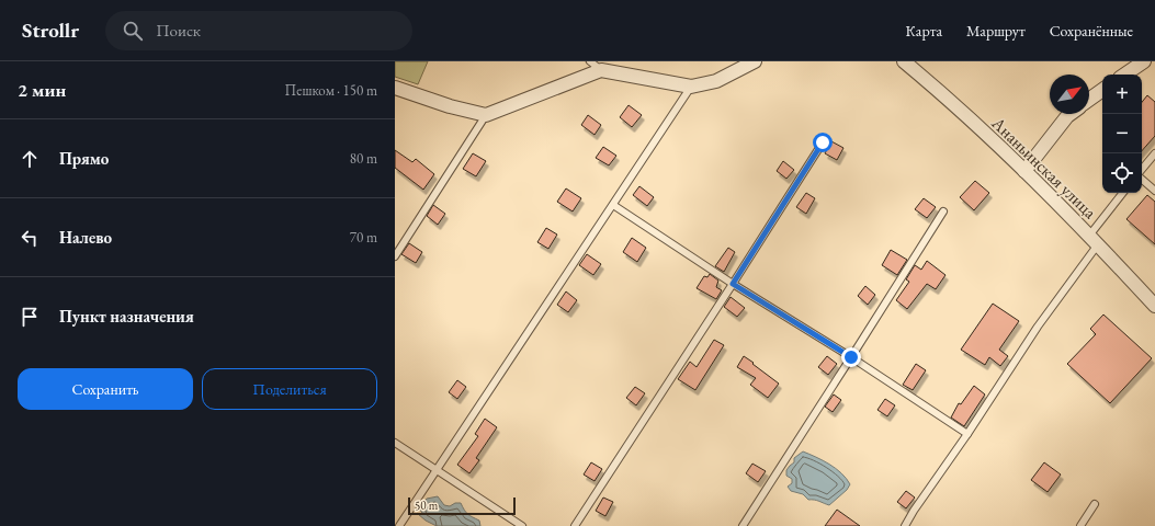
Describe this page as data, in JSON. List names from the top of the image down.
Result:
{
  "streets": {
    "street": ["Ананьинская улица"]
  },
  "scale_bar": "50 m",
  "north": "top right",
  "page": {
    "header": "Strollr",
    "search": "Поиск",
    "nav": ["Карта", "Маршрут", "Сохранённые"],
    "heading": ["2 мин", "Пешком · 150 m"],
    "map_buttons": ["+", "−"],
    "list": [
      ["Прямо", "80 m"],
      ["Налево", "70 m"],
      "Пункт назначения"
    ],
    "buttons": ["Сохранить", "Поделиться"],
    "scale": "50 m"
  }
}
